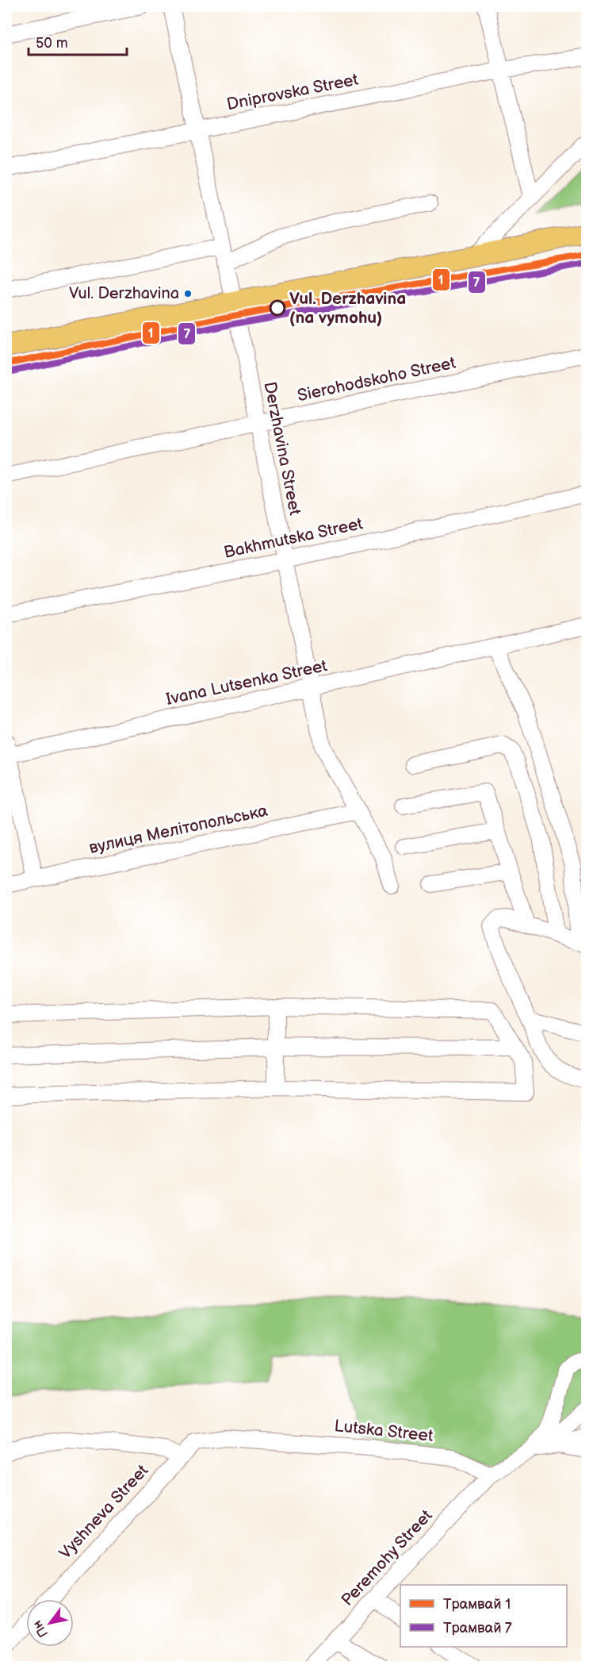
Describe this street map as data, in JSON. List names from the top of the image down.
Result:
{
  "streets": {
    "street": [
      "Dniprovska Street",
      "Sierohodskoho Street",
      "Derzhavina Street",
      "Bakhmutska Street",
      "Ivana Lutsenka Street",
      "вулиця Мелітопольська",
      "Lutska Street",
      "Vyshneva Street",
      "Peremohy Street"
    ]
  },
  "crossings": [
    ["Dniprovska Street", "Derzhavina Street"],
    ["Sierohodskoho Street", "Derzhavina Street"],
    ["Derzhavina Street", "Bakhmutska Street"],
    ["Derzhavina Street", "Ivana Lutsenka Street"],
    ["Derzhavina Street", "вулиця Мелітопольська"],
    ["Lutska Street", "Vyshneva Street"],
    ["Lutska Street", "Peremohy Street"]
  ],
  "places": ["Vul. Derzhavina", "Vul. Derzhavina (na vymohu)"],
  "lines": ["tram line 1", "tram line 7"],
  "legend": ["Трамвай 1", "Трамвай 7"],
  "scale_bar": "50 m",
  "north": "bottom left"
}
